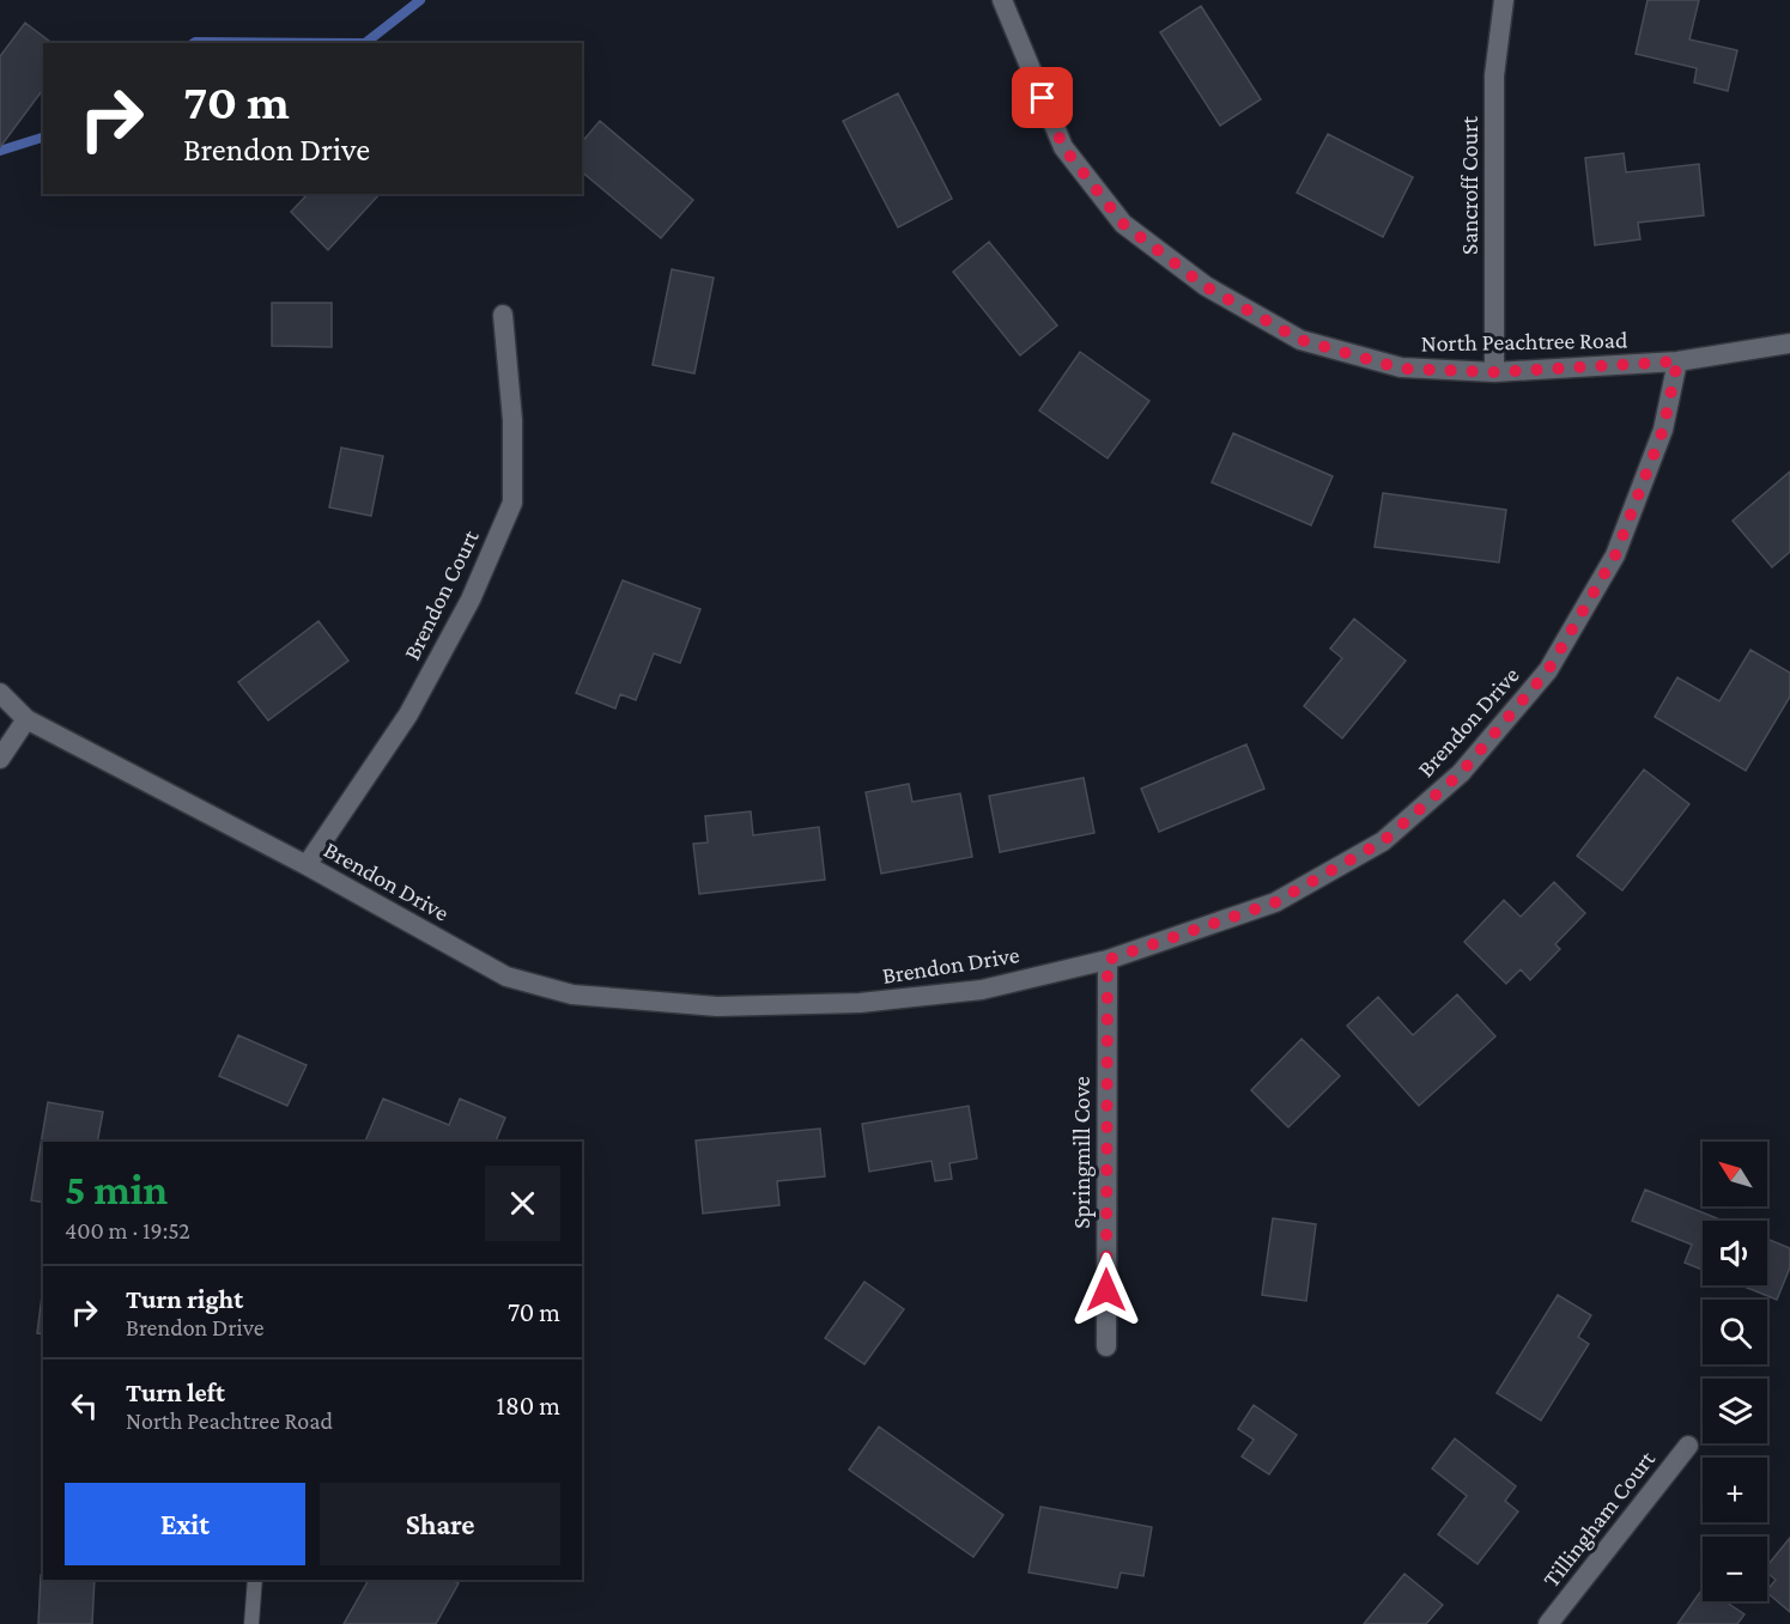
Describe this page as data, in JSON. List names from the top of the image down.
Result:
{
  "streets": {
    "street": [
      "Sancroff Court",
      "North Peachtree Road",
      "Brendon Court",
      "Brendon Drive",
      "Springmill Cove",
      "Tillingham Court"
    ]
  },
  "crossings": [
    ["Sancroff Court", "North Peachtree Road"],
    ["North Peachtree Road", "Brendon Drive"],
    ["Brendon Court", "Brendon Drive"],
    ["Brendon Drive", "Springmill Cove"]
  ],
  "north": "top left",
  "page": {
    "turn": ["70 m", "Brendon Drive"],
    "map_buttons": ["+", "−"],
    "heading": ["5 min", "400 m · 19:52"],
    "list": [
      {
        "name": "Turn right",
        "note": "Brendon Drive",
        "value": "70 m"
      },
      {
        "name": "Turn left",
        "note": "North Peachtree Road",
        "value": "180 m"
      }
    ],
    "buttons": ["Exit", "Share"]
  }
}
